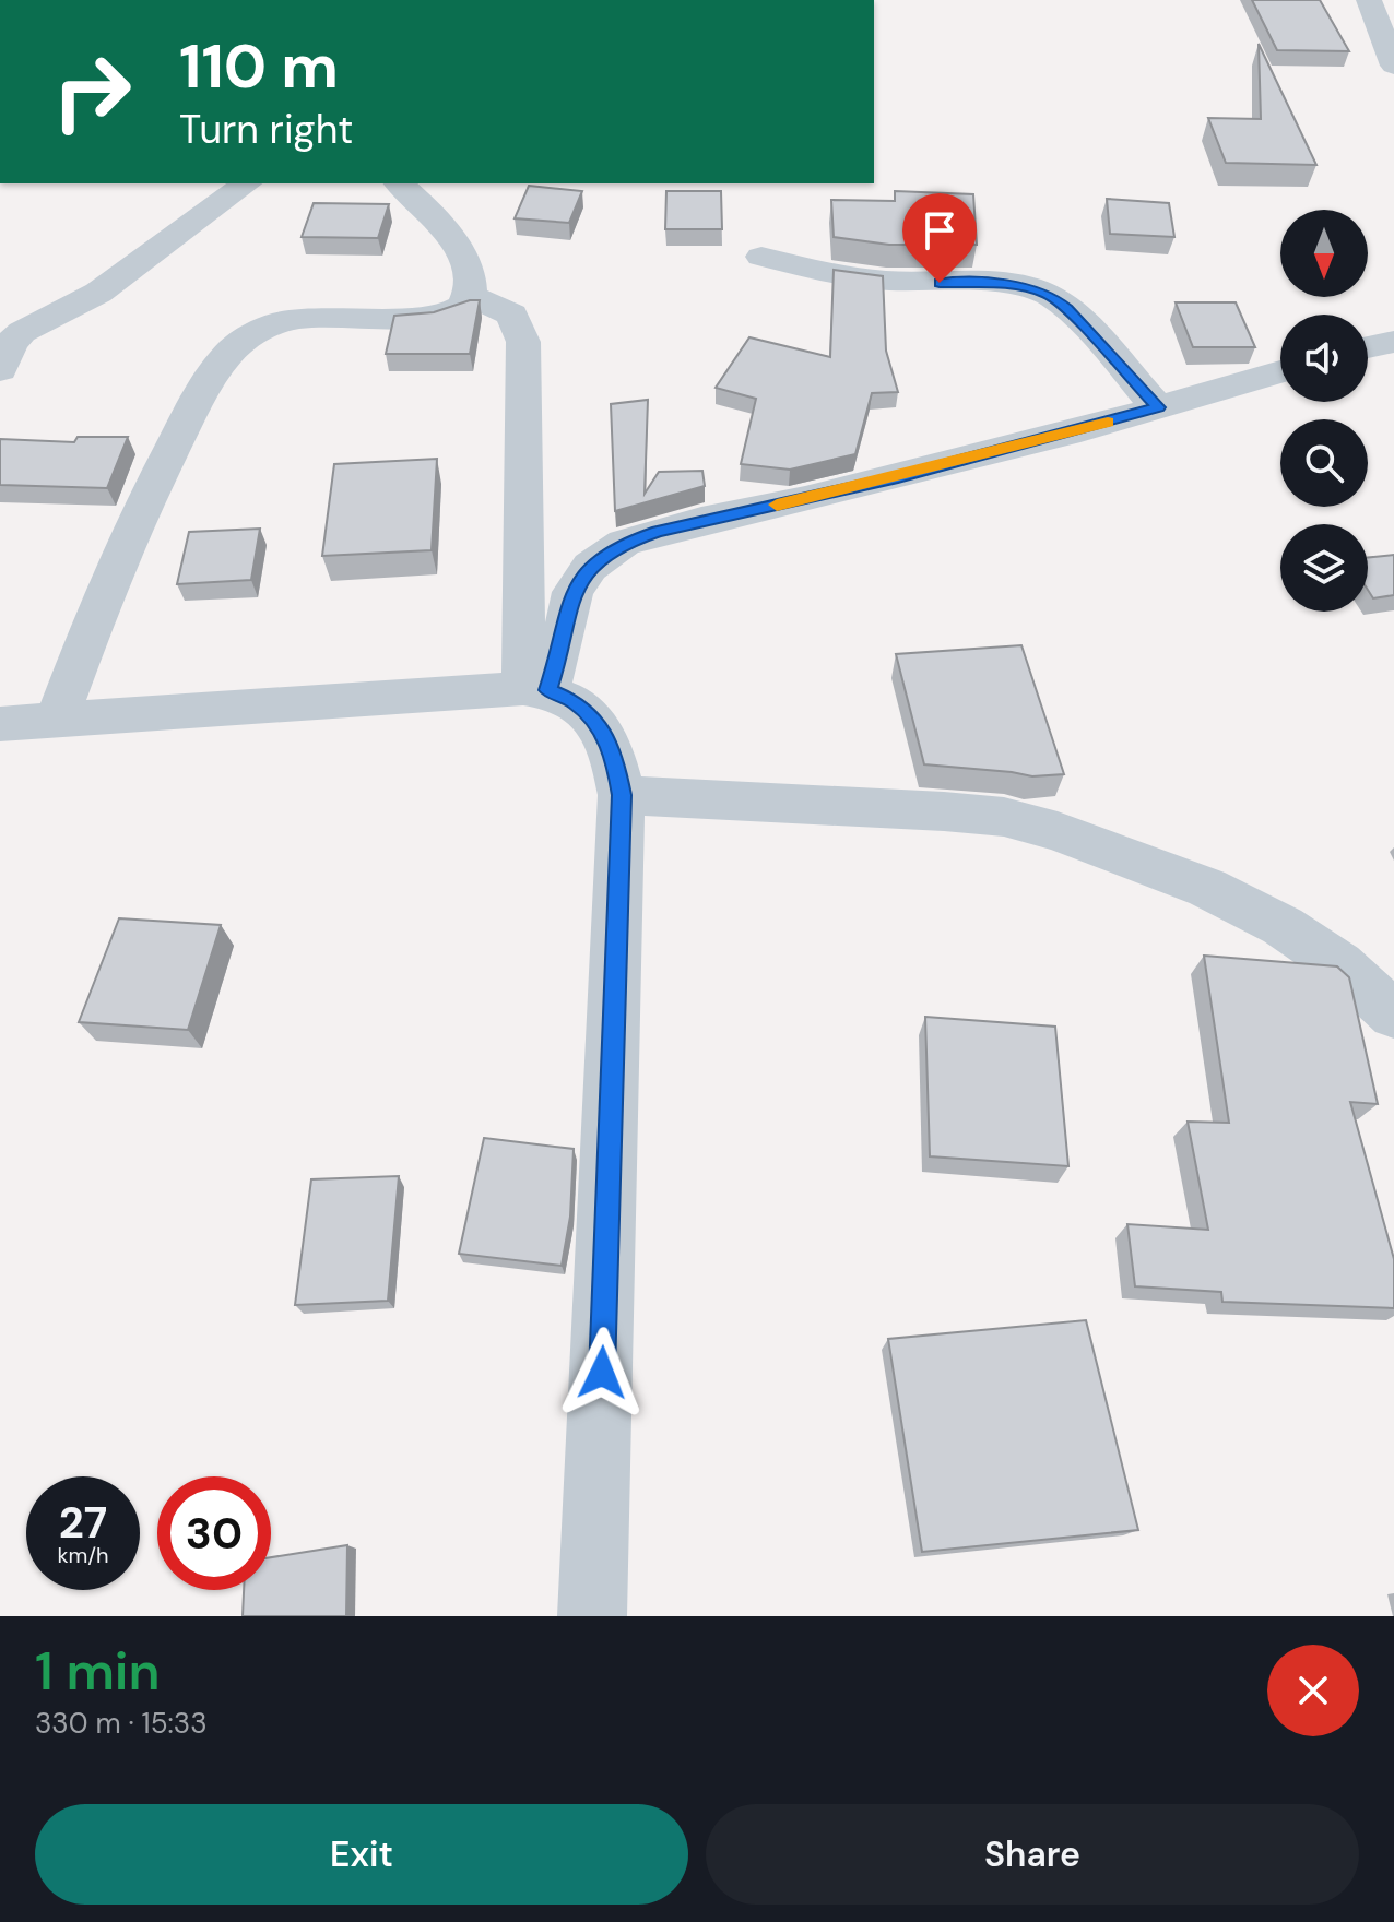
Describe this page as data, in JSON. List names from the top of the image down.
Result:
{
  "north": "bottom",
  "page": {
    "turn": ["110 m", "Turn right"],
    "speed": "27 km/h",
    "limit": "30",
    "heading": ["1 min", "330 m · 15:33"],
    "buttons": ["Exit", "Share"]
  }
}
